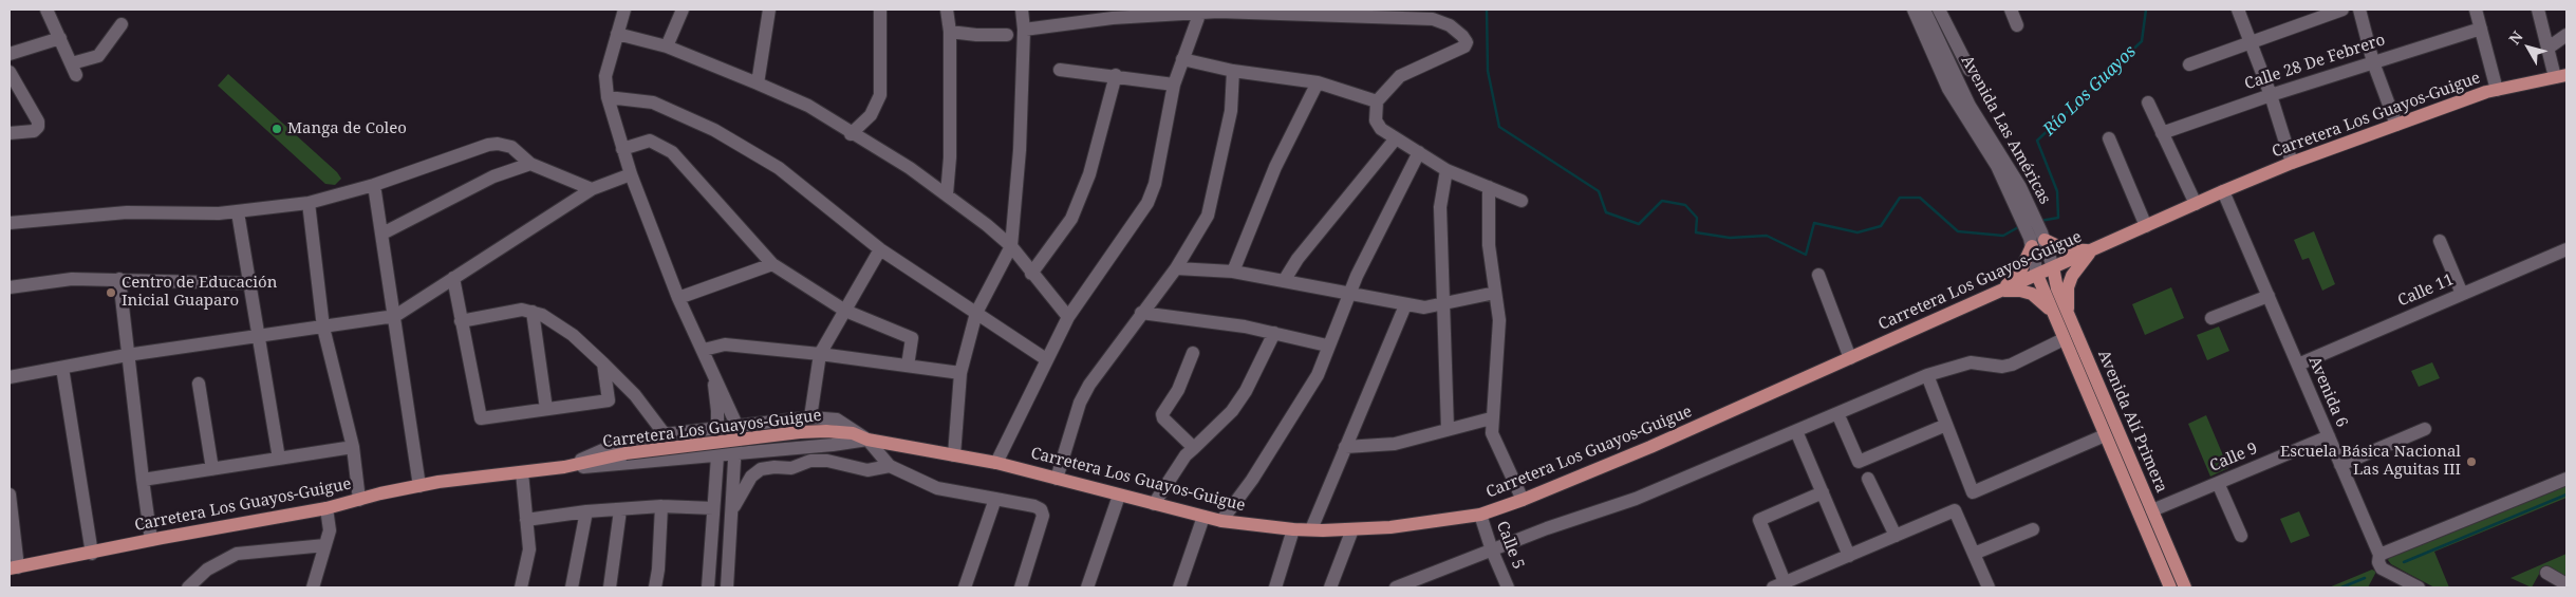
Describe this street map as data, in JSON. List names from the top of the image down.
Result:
{
  "streets": {
    "main road": ["Carretera Los Guayos-Guigue", "Avenida Alí Primera"],
    "street": [
      "Calle 28 De Febrero",
      "Avenida Las Américas",
      "Calle 11",
      "Avenida 6",
      "Calle 9",
      "Calle 5"
    ]
  },
  "crossings": [
    ["Carretera Los Guayos-Guigue", "Avenida Las Américas"],
    ["Carretera Los Guayos-Guigue", "Avenida 6"],
    ["Carretera Los Guayos-Guigue", "Avenida Alí Primera"],
    ["Carretera Los Guayos-Guigue", "Calle 5"],
    ["Avenida Las Américas", "Avenida Alí Primera"],
    ["Calle 11", "Avenida 6"],
    ["Avenida 6", "Calle 9"],
    ["Avenida Alí Primera", "Calle 9"]
  ],
  "water": ["Río Los Guayos"],
  "places": ["Manga de Coleo", "Centro de Educación Inicial Guaparo", "Escuela Básica Nacional Las Aguitas III"],
  "north": "top left"
}
